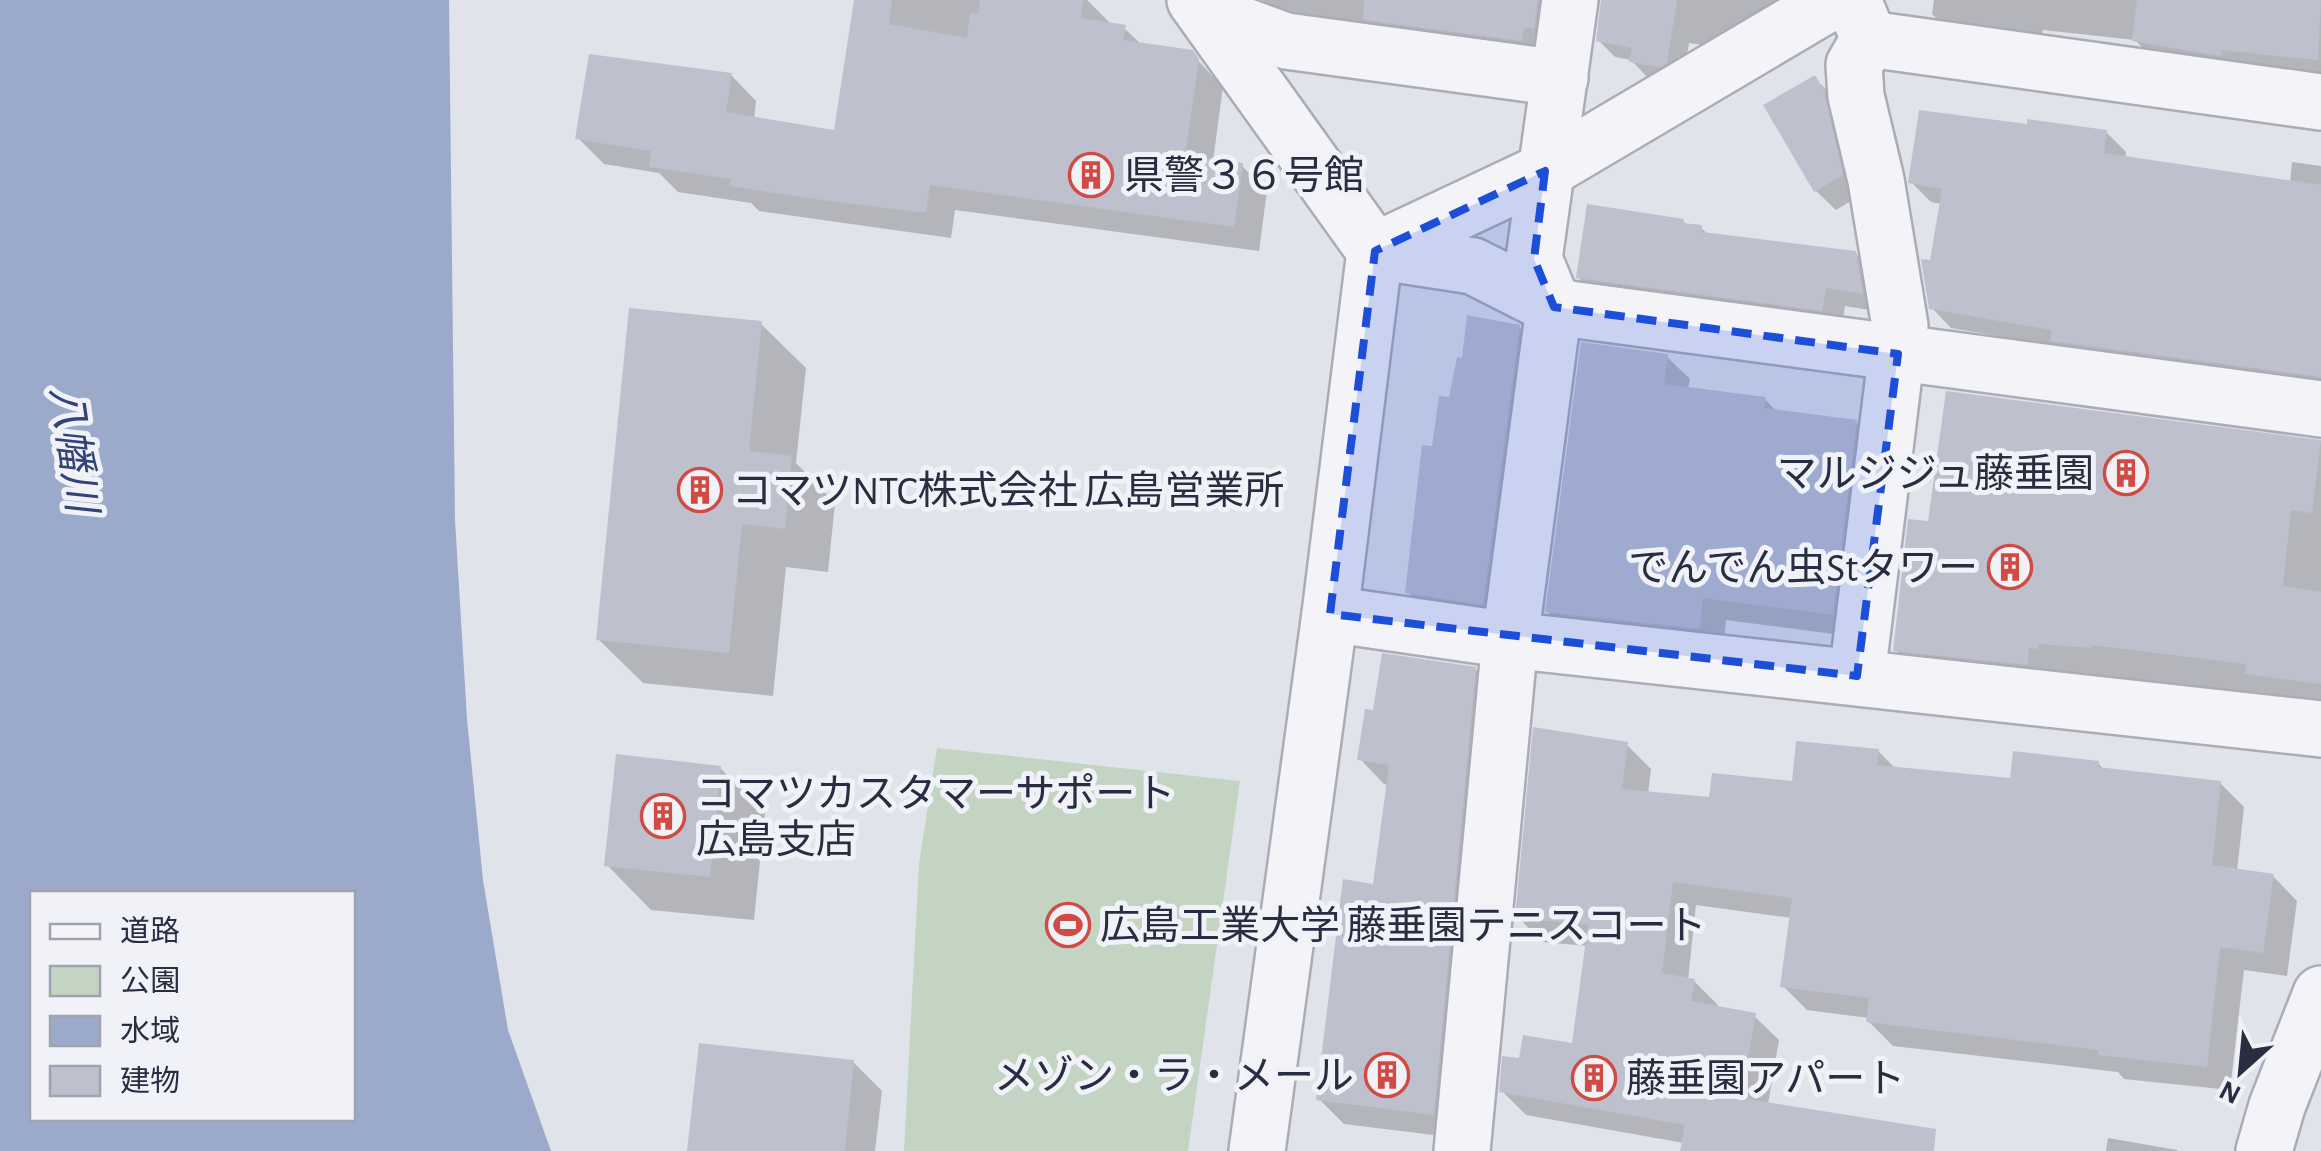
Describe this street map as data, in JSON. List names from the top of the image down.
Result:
{
  "water": ["八幡川"],
  "places": {
    "building": [
      "県警３６号館",
      "マルジジュ藤垂園",
      "コマツNTC株式会社 広島営業所",
      "でんでん虫Stタワー",
      "コマツカスタマーサポート 広島支店",
      "メゾン・ラ・メール",
      "藤垂園アパート"
    ],
    "sports": ["広島工業大学 藤垂園テニスコート"]
  },
  "legend": [
    "道路",
    "公園",
    "水域",
    "建物"
  ],
  "north": "bottom left"
}
